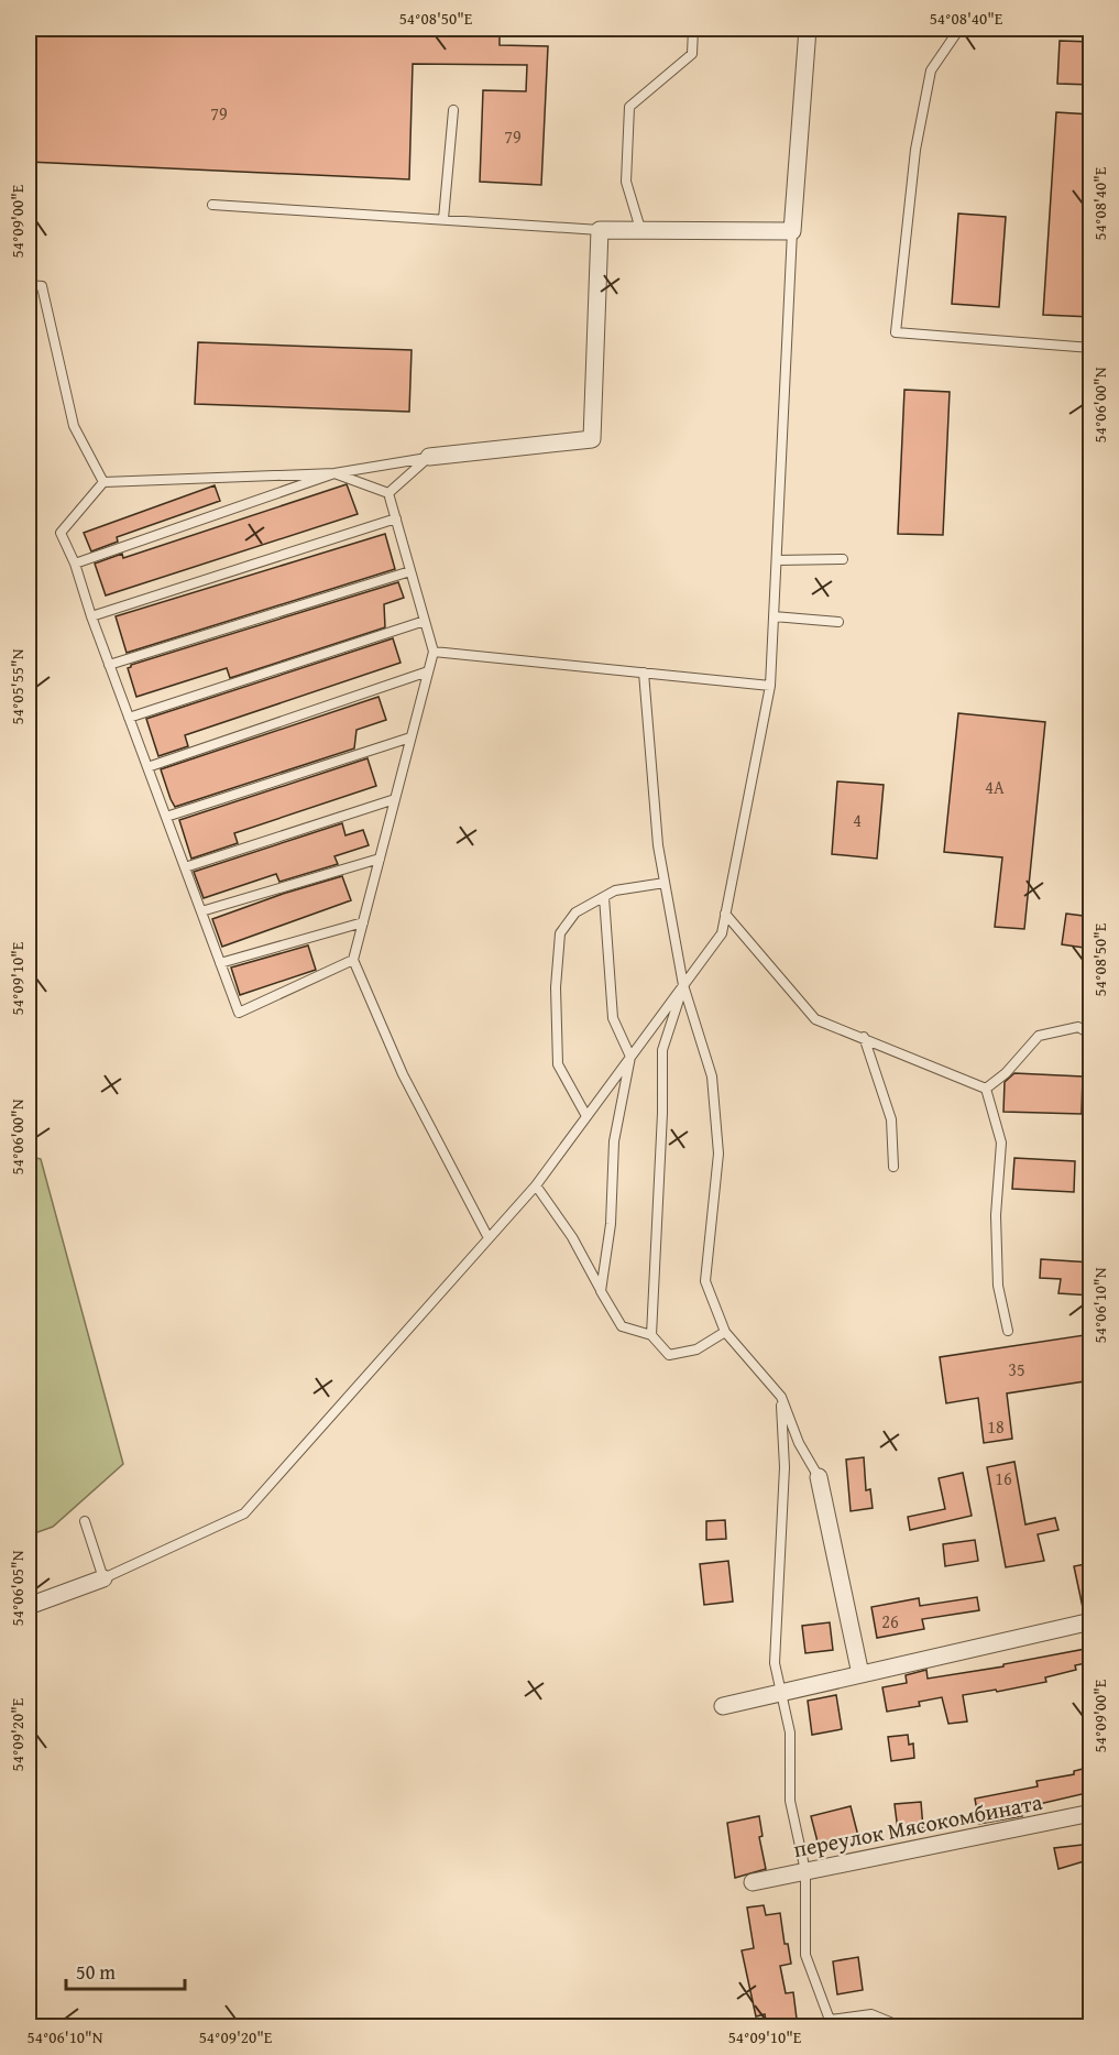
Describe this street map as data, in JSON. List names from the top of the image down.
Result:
{
  "streets": {
    "street": ["переулок Мясокомбината"]
  },
  "house_numbers": [
    "79",
    "79",
    "4А",
    "4",
    "35",
    "18",
    "16",
    "26"
  ],
  "scale_bar": "50 m",
  "coordinates": [
    "54°08'50\"E",
    "54°08'40\"E",
    "54°09'00\"E",
    "54°06'00\"N",
    "54°05'55\"N",
    "54°09'10\"E",
    "54°06'10\"N",
    "54°06'05\"N",
    "54°09'20\"E"
  ]
}
